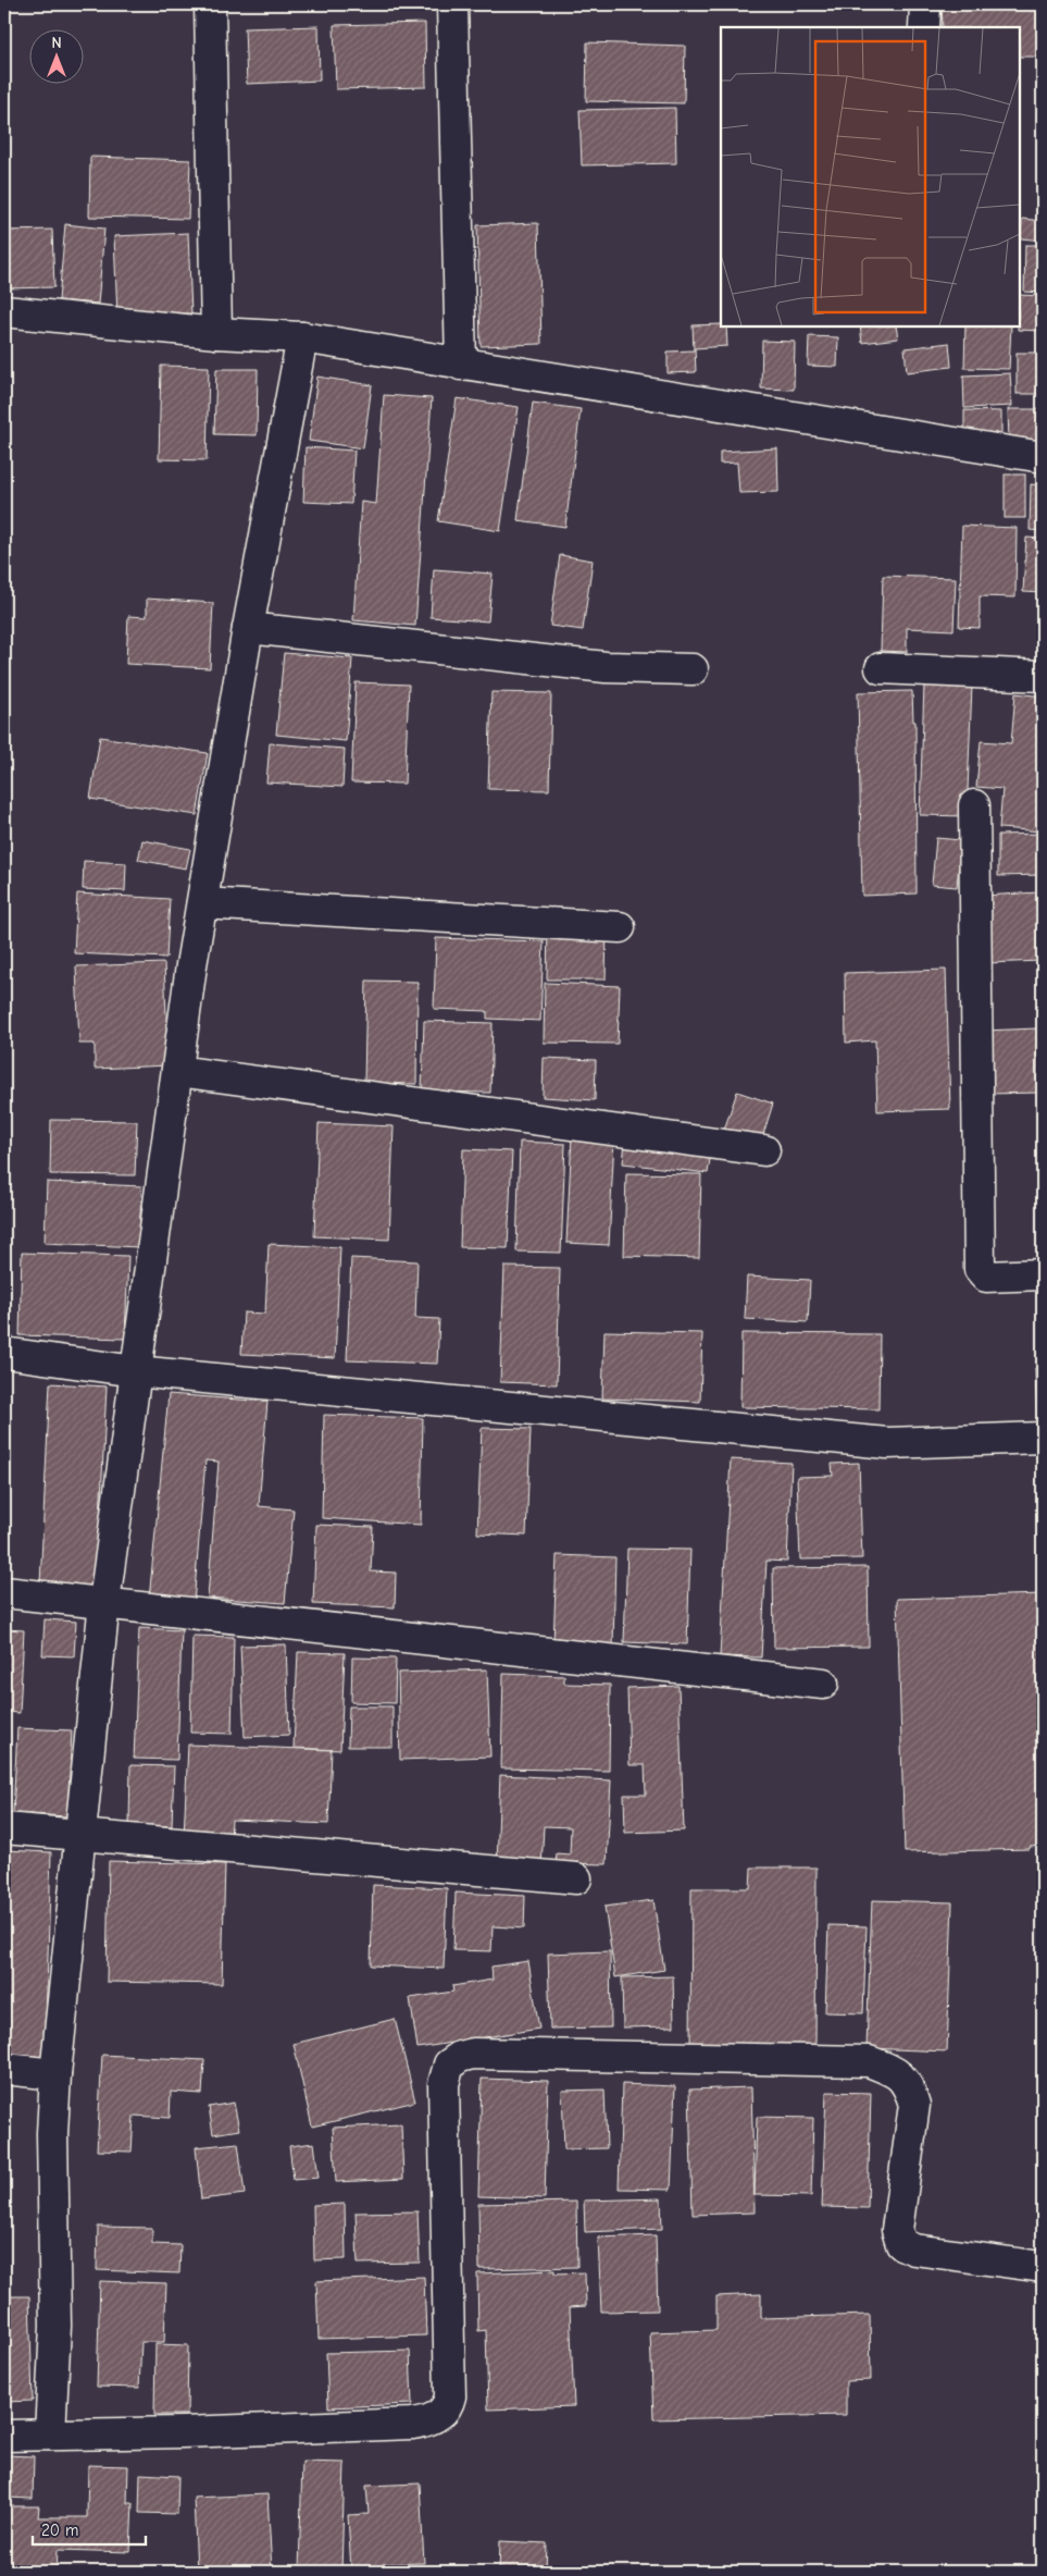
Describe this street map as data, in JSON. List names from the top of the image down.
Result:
{
  "scale_bar": "20 m",
  "north": "top"
}
